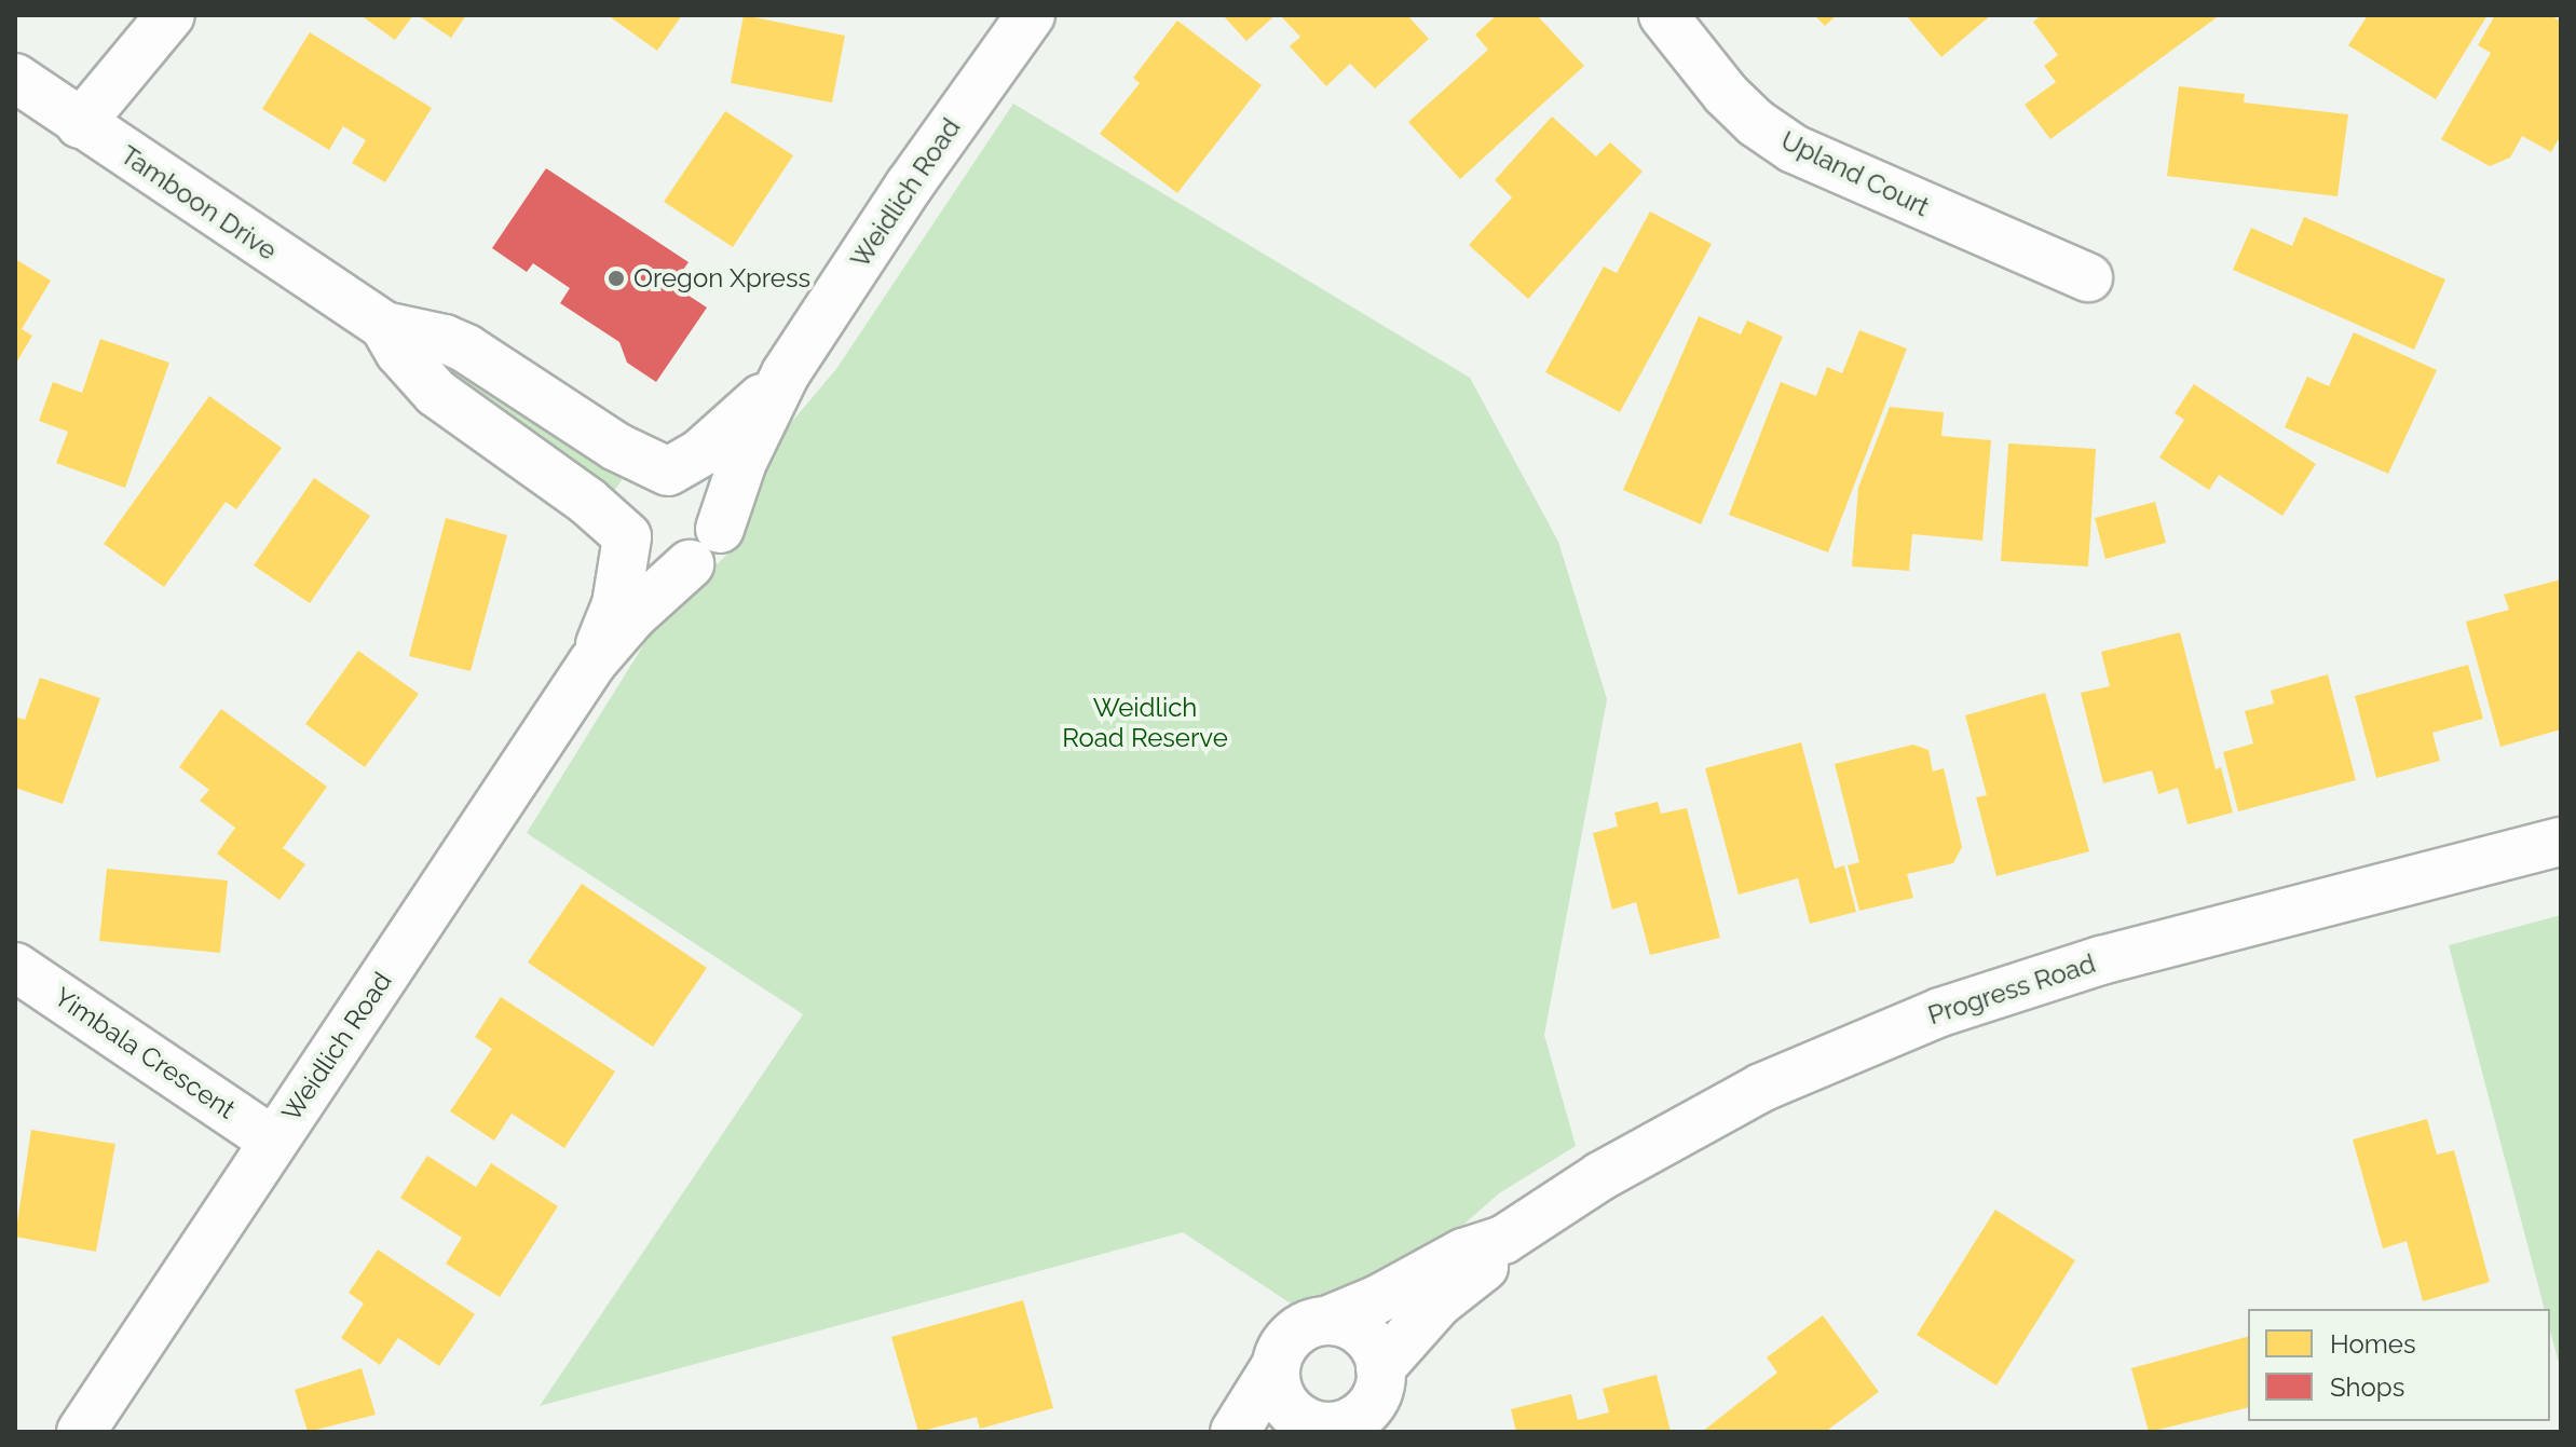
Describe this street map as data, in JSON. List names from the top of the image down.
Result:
{
  "streets": {
    "street": [
      "Upland Court",
      "Weidlich Road",
      "Tamboon Drive",
      "Progress Road",
      "Yimbala Crescent"
    ]
  },
  "crossings": [
    ["Weidlich Road", "Tamboon Drive"],
    ["Weidlich Road", "Yimbala Crescent"]
  ],
  "parks": ["Weidlich Road Reserve"],
  "places": ["Oregon Xpress"],
  "legend": ["Homes", "Shops"]
}
